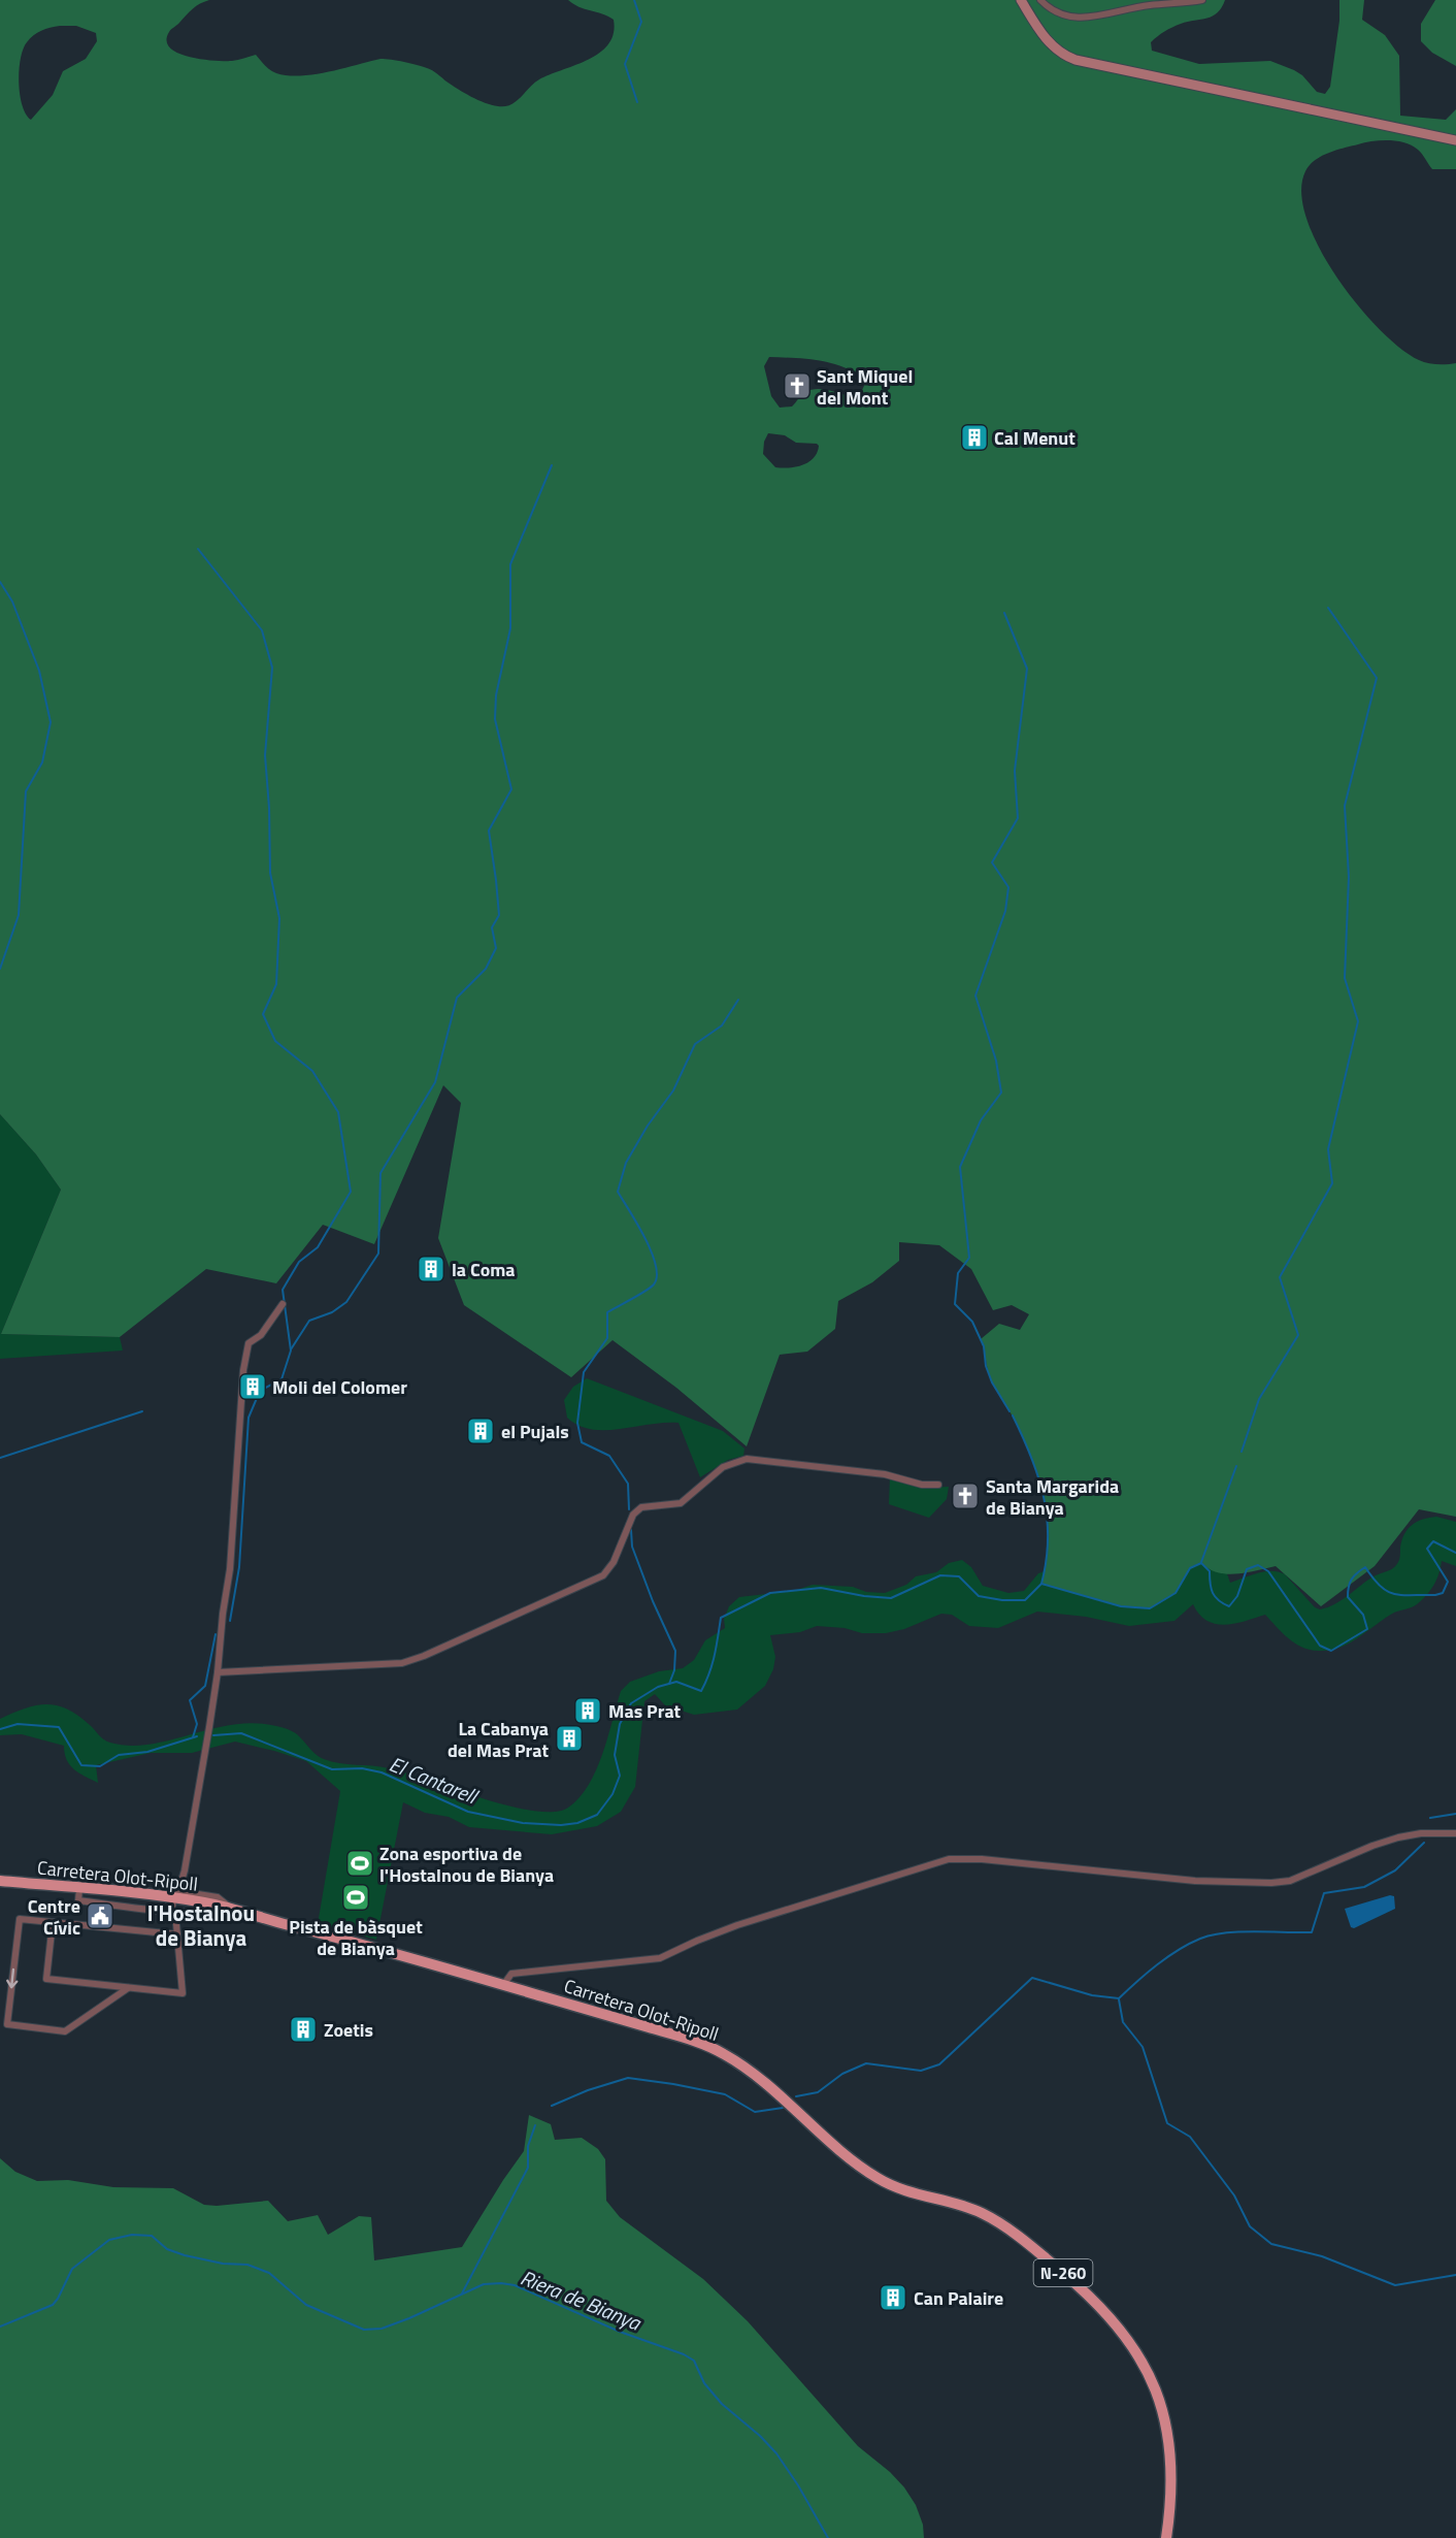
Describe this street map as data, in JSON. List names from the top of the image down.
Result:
{
  "streets": {
    "main road": ["Carretera Olot-Ripoll", "N-260"]
  },
  "districts": ["l'Hostalnou de Bianya"],
  "water": ["El Cantarell", "Riera de Bianya"],
  "places": {
    "church": ["Sant Miquel del Mont", "Santa Margarida de Bianya"],
    "building": [
      "Cal Menut",
      "la Coma",
      "Moli del Colomer",
      "el Pujals",
      "Mas Prat",
      "La Cabanya del Mas Prat",
      "Zoetis",
      "Can Palaire"
    ],
    "sports": ["Zona esportiva de l'Hostalnou de Bianya", "Pista de bàsquet de Bianya"],
    "public building": ["Centre Cívic"]
  }
}
